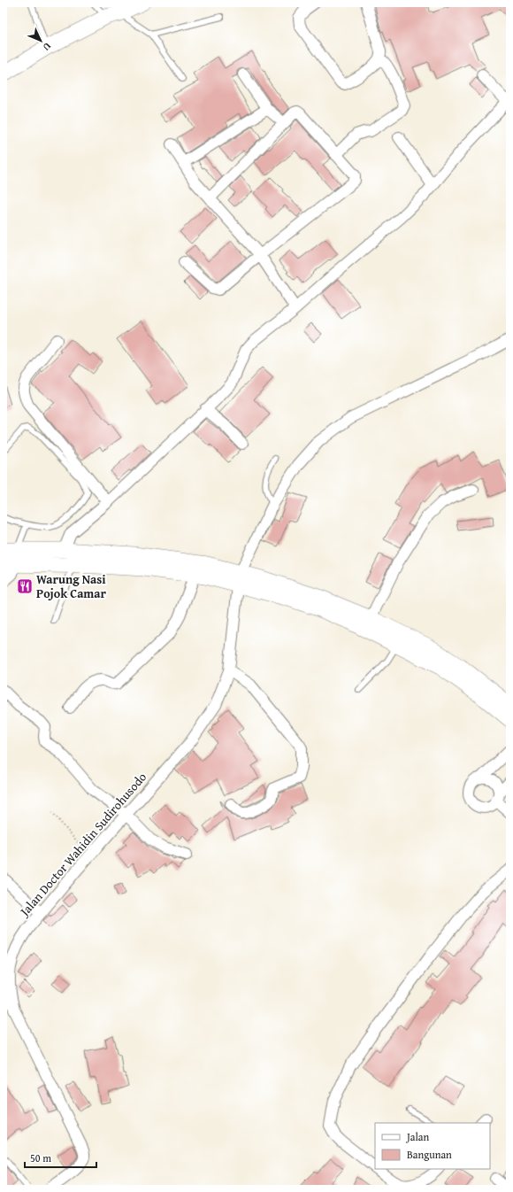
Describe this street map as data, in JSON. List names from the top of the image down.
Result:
{
  "streets": {
    "street": ["Jalan Doctor Wahidin Sudirohusodo"]
  },
  "places": {
    "restaurant": ["Warung Nasi Pojok Camar"]
  },
  "legend": ["Jalan", "Bangunan"],
  "scale_bar": "50 m",
  "north": "bottom right"
}
